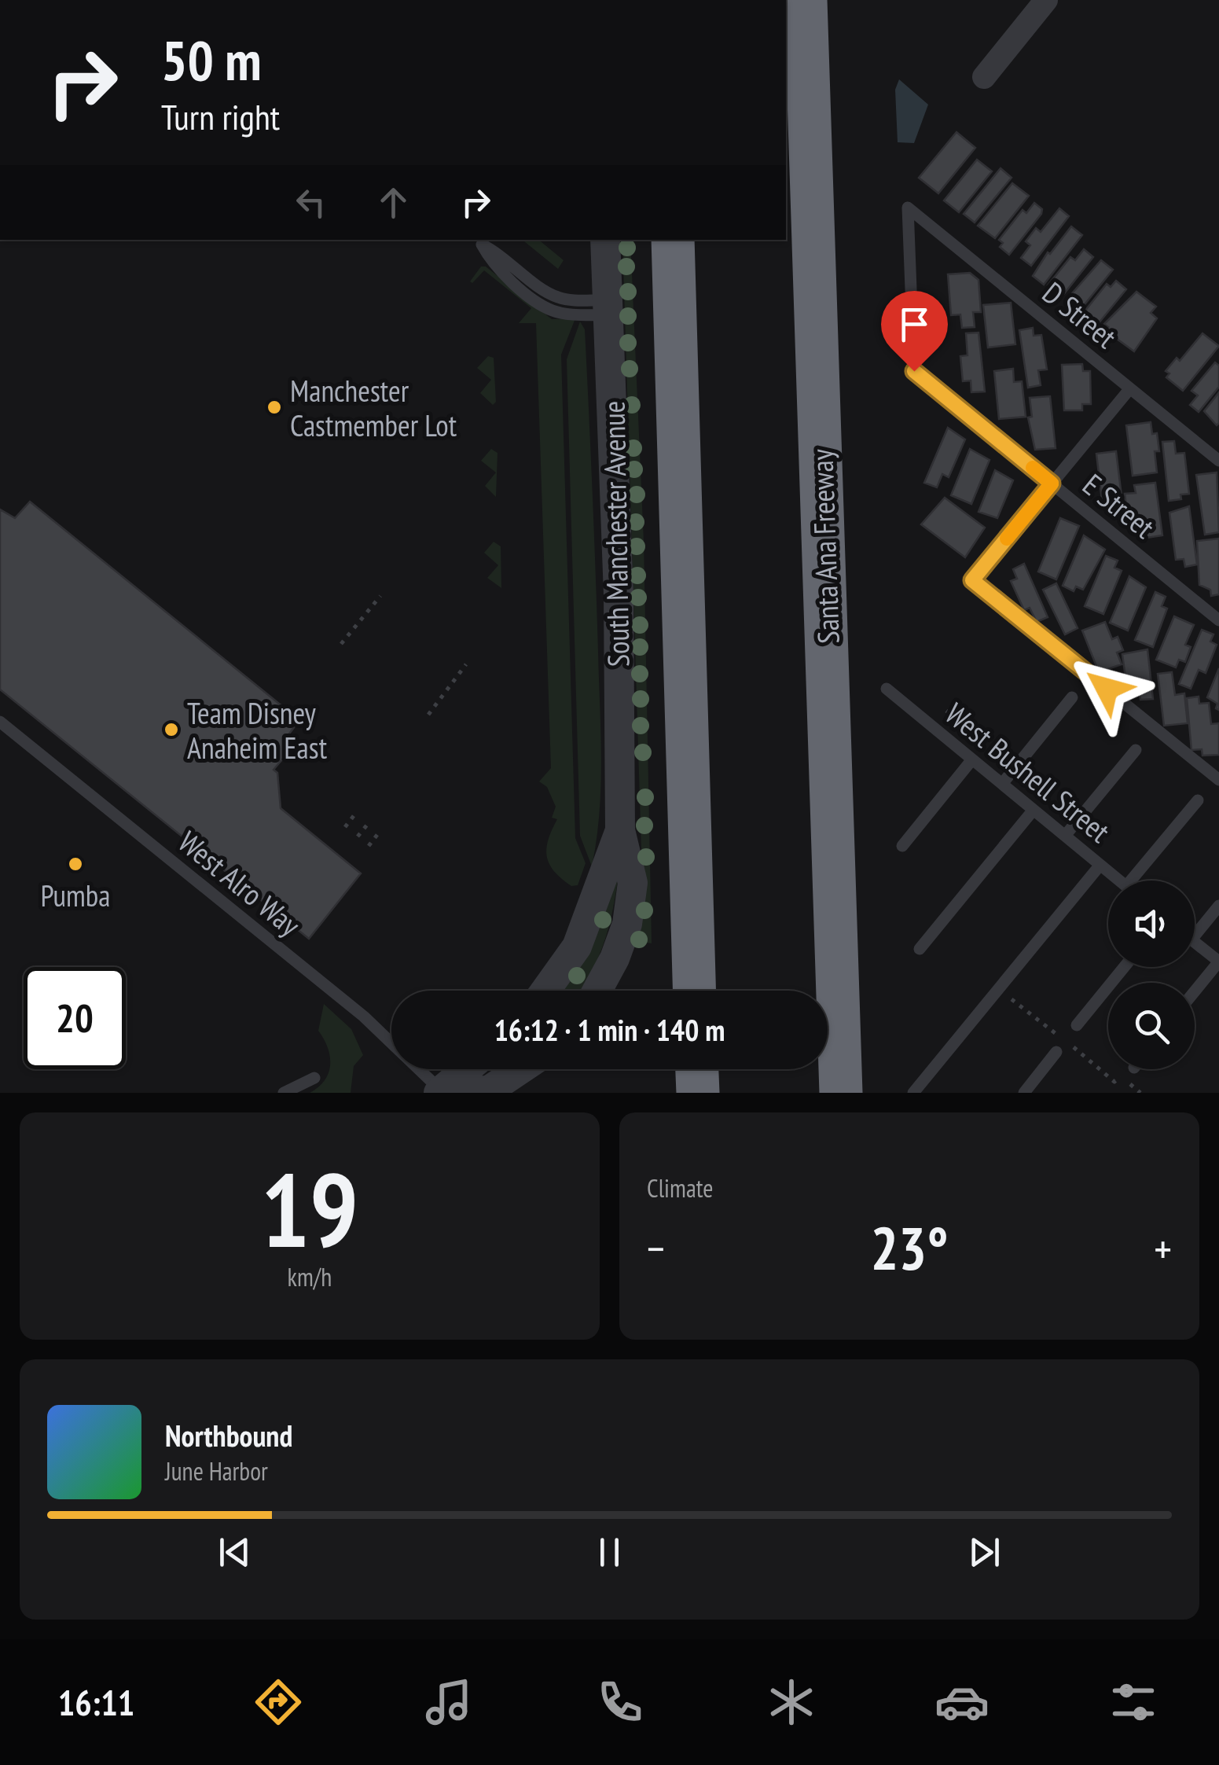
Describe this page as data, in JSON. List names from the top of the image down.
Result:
{
  "streets": {
    "highway": ["Santa Ana Freeway"],
    "street": ["South Manchester Avenue"],
    "lane": [
      "D Street",
      "E Street",
      "West Bushell Street",
      "West Alro Way"
    ]
  },
  "crossings": [
    ["D Street", "E Street"]
  ],
  "places": ["Manchester Castmember Lot", "Team Disney Anaheim East", "Pumba"],
  "page": {
    "turn": ["50 m", "Turn right"],
    "limit": "20",
    "trip": "16:12 · 1 min · 140 m",
    "tile": [
      ["19", "km/h"],
      "Climate"
    ],
    "heat": ["−", "23°", "+"],
    "song": ["Northbound", "June Harbor"],
    "tabs": "16:11"
  }
}
